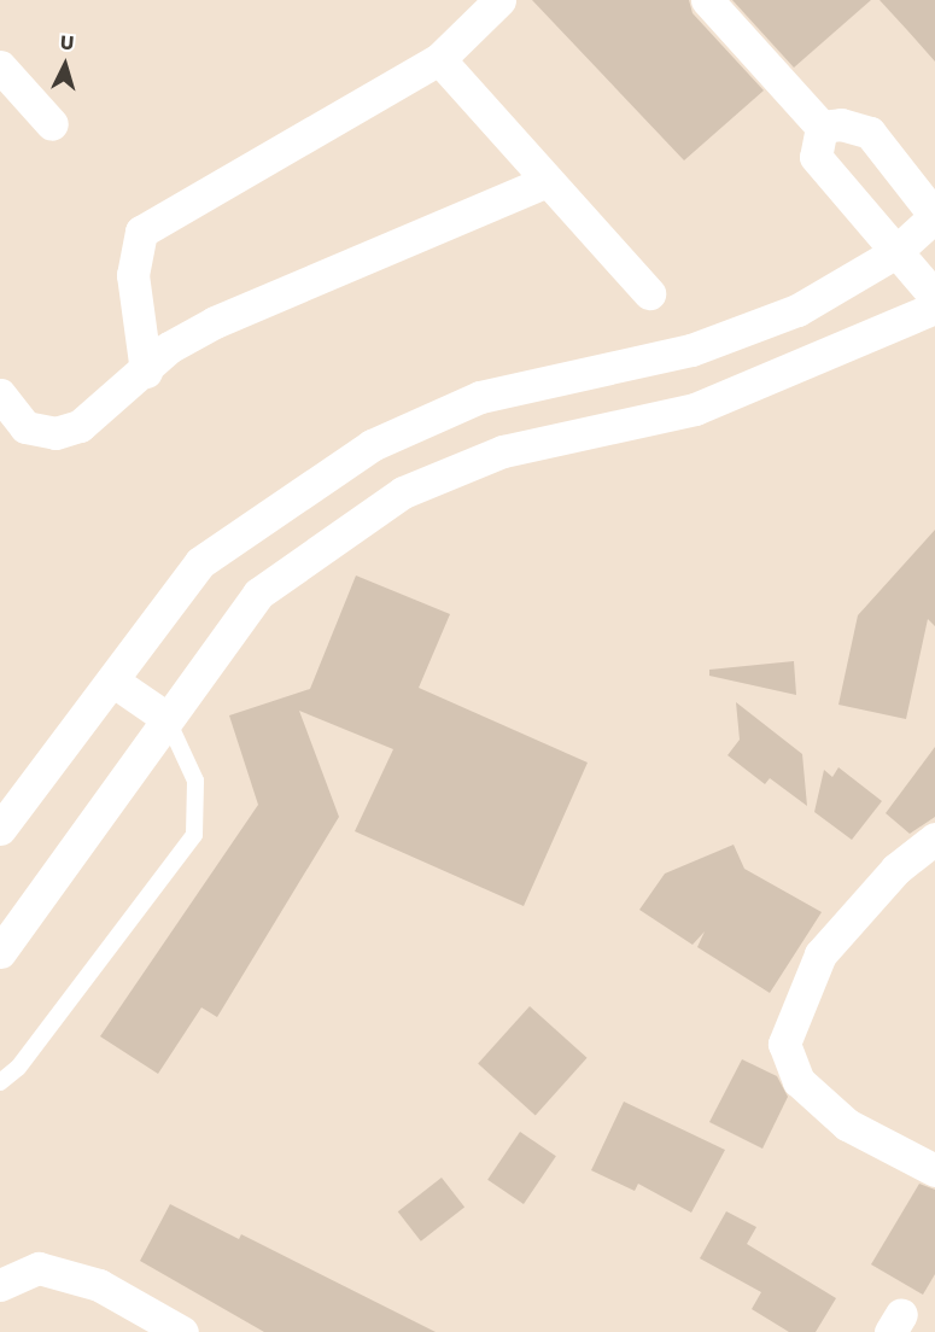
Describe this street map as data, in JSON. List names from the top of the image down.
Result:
{
  "north": "top"
}
